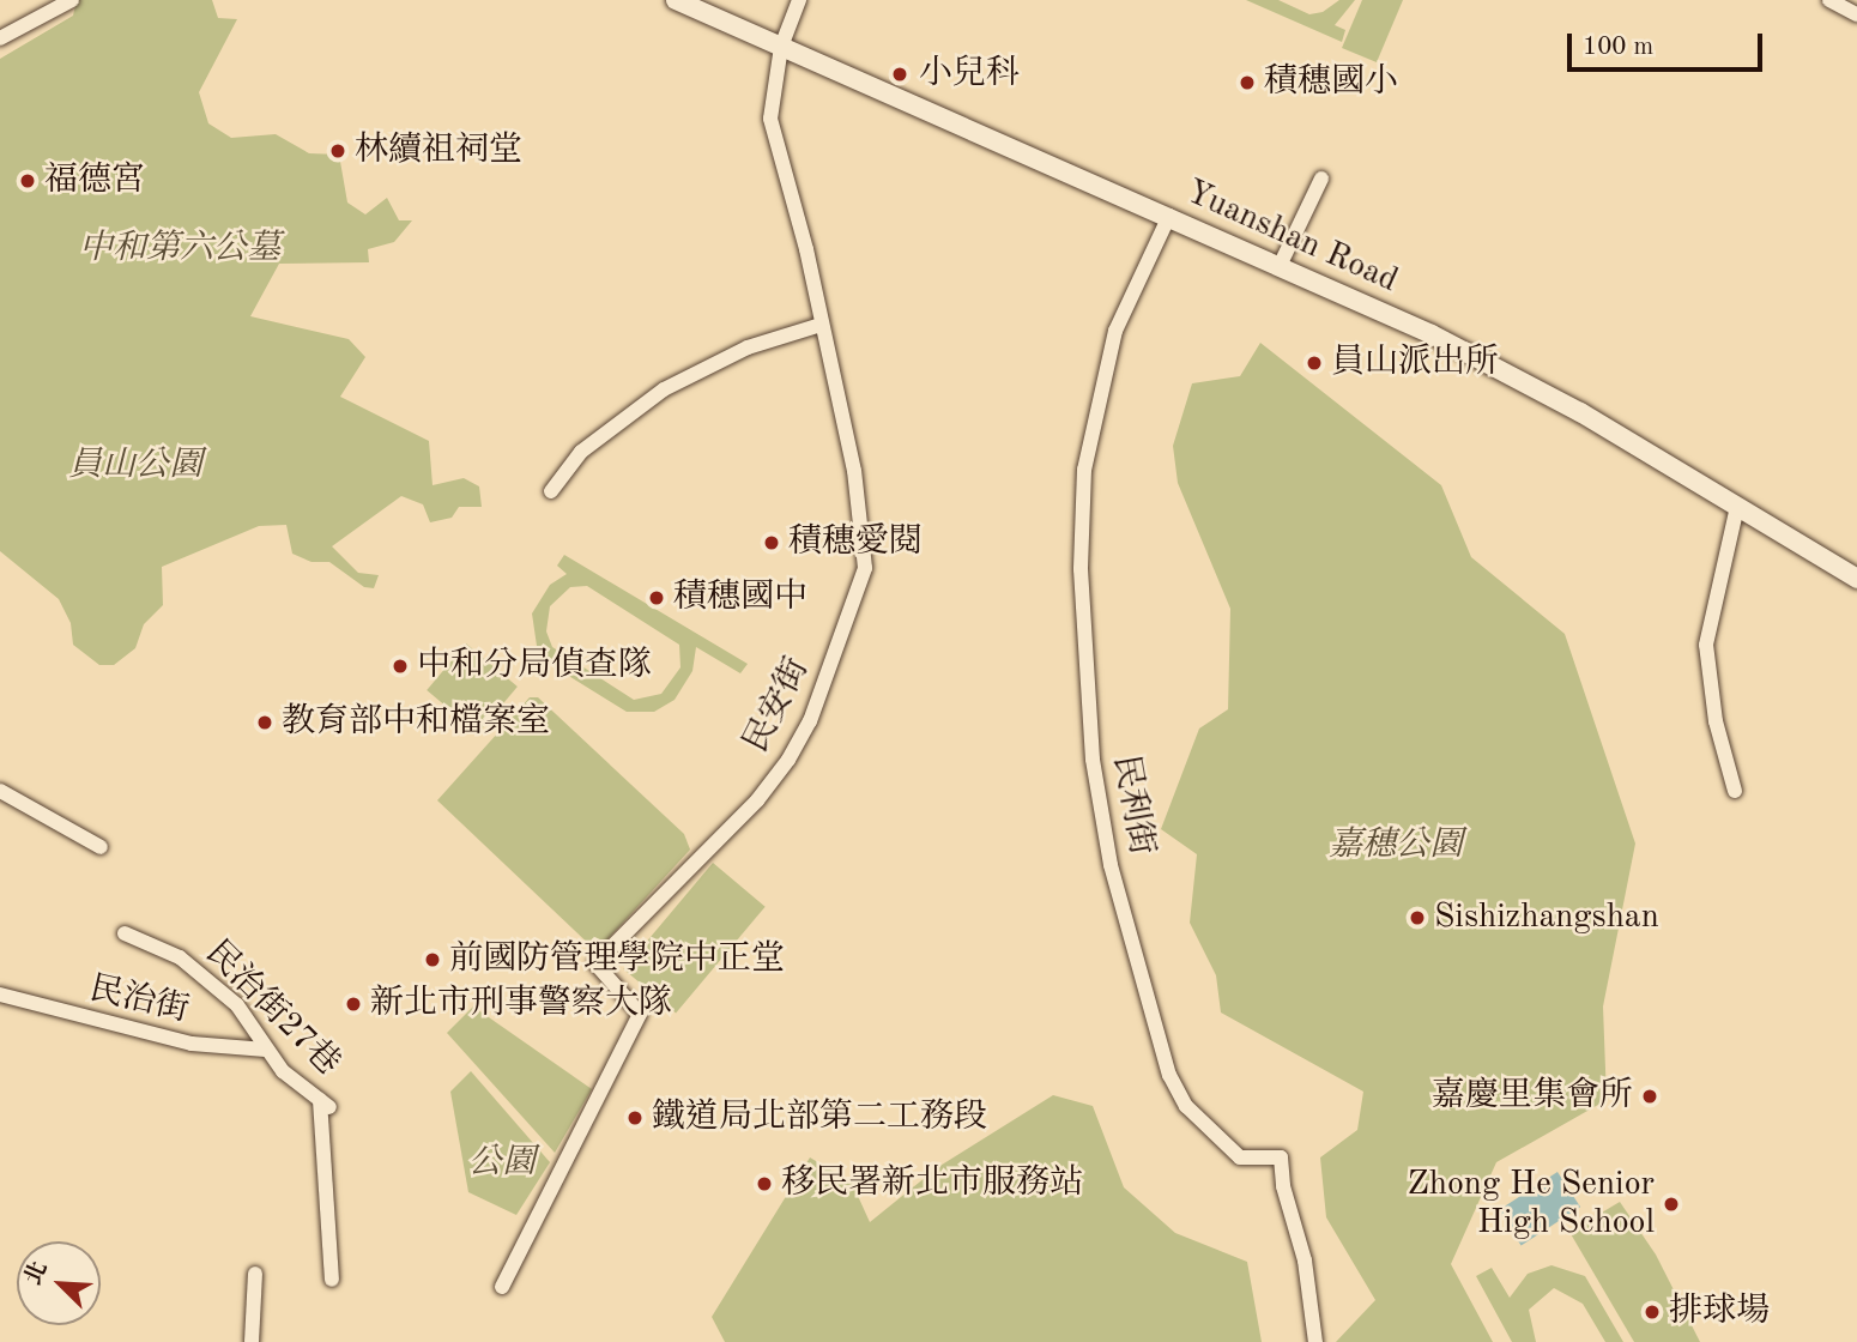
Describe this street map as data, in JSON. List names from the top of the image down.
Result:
{
  "streets": {
    "street": [
      "Yuanshan Road",
      "民安街",
      "民利街",
      "民治街",
      "民治街27巷"
    ]
  },
  "crossings": [
    ["Yuanshan Road", "民安街"],
    ["Yuanshan Road", "民利街"],
    ["民治街", "民治街27巷"]
  ],
  "parks": [
    "中和第六公墓",
    "員山公園",
    "嘉穗公園",
    "公園"
  ],
  "places": [
    "小兒科",
    "積穗國小",
    "林續祖祠堂",
    "福德宮",
    "員山派出所",
    "積穗愛閱",
    "積穗國中",
    "中和分局偵查隊",
    "教育部中和檔案室",
    "Sishizhangshan",
    "前國防管理學院中正堂",
    "新北市刑事警察大隊",
    "嘉慶里集會所",
    "鐵道局北部第二工務段",
    "移民署新北市服務站",
    "Zhong He Senior High School",
    "排球場"
  ],
  "scale_bar": "100 m",
  "north": "top left"
}
